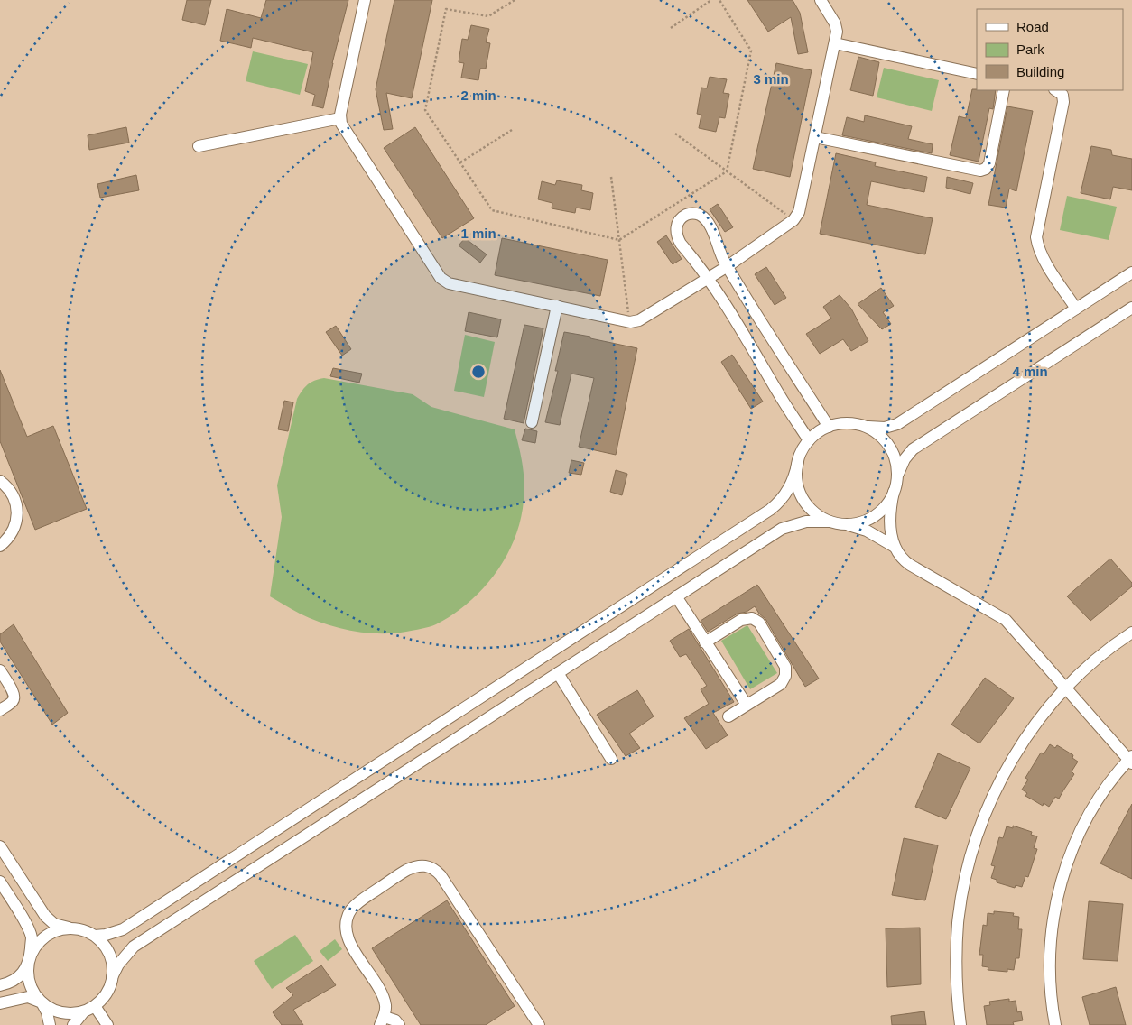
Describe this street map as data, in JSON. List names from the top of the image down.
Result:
{
  "legend": ["Road", "Park", "Building"],
  "rings": [
    "3 min",
    "2 min",
    "1 min",
    "4 min"
  ]
}
